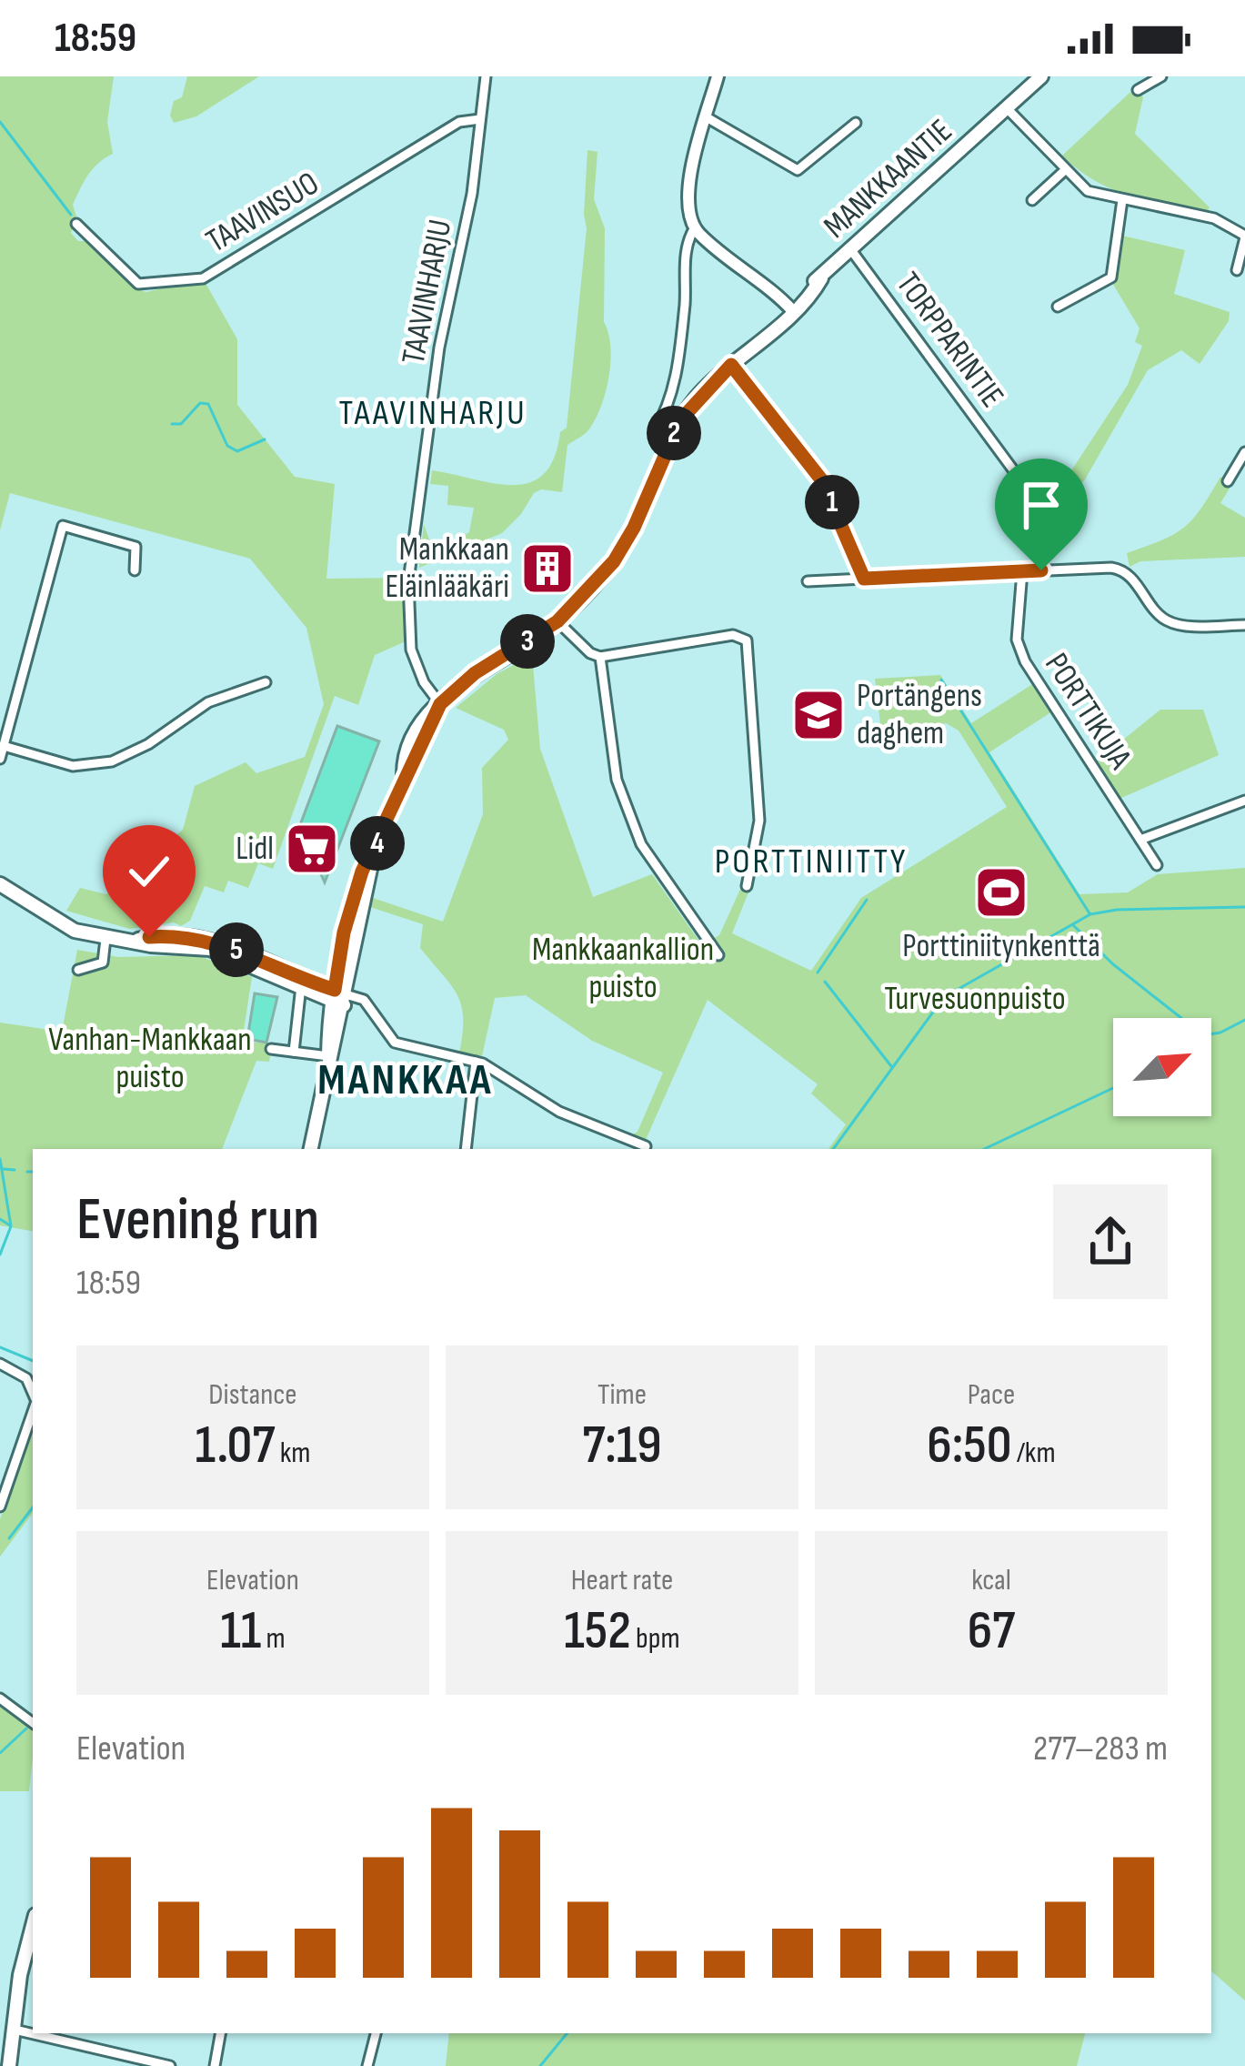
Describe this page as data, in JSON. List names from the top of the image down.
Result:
{
  "streets": {
    "main road": ["MANKKAANTIE"],
    "street": [
      "TAAVINSUO",
      "TAAVINHARJU",
      "TORPPARINTIE",
      "PORTTIKUJA"
    ]
  },
  "crossings": [
    ["MANKKAANTIE", "TAAVINHARJU"],
    ["MANKKAANTIE", "TORPPARINTIE"],
    ["TAAVINSUO", "TAAVINHARJU"]
  ],
  "districts": ["TAAVINHARJU", "PORTTINIITTY", "MANKKAA"],
  "parks": ["Mankkaankallion puisto", "Turvesuonpuisto", "Vanhan-Mankkaan puisto"],
  "places": {
    "building": ["Mankkaan Eläinlääkäri"],
    "school or university": ["Portängens daghem"],
    "supermarket": ["Lidl"],
    "sports": ["Porttiniitynkenttä"]
  },
  "north": "top right",
  "page": {
    "status": "18:59",
    "pins": [
      "2",
      "1",
      "3",
      "4",
      "5"
    ],
    "heading": ["Evening run", "18:59"],
    "stats": [
      ["Distance", "1.07 km"],
      ["Time", "7:19"],
      ["Pace", "6:50 /km"],
      ["Elevation", "11 m"],
      ["Heart rate", "152 bpm"],
      ["kcal", "67"]
    ],
    "chart": ["Elevation", "277–283 m"]
  }
}
